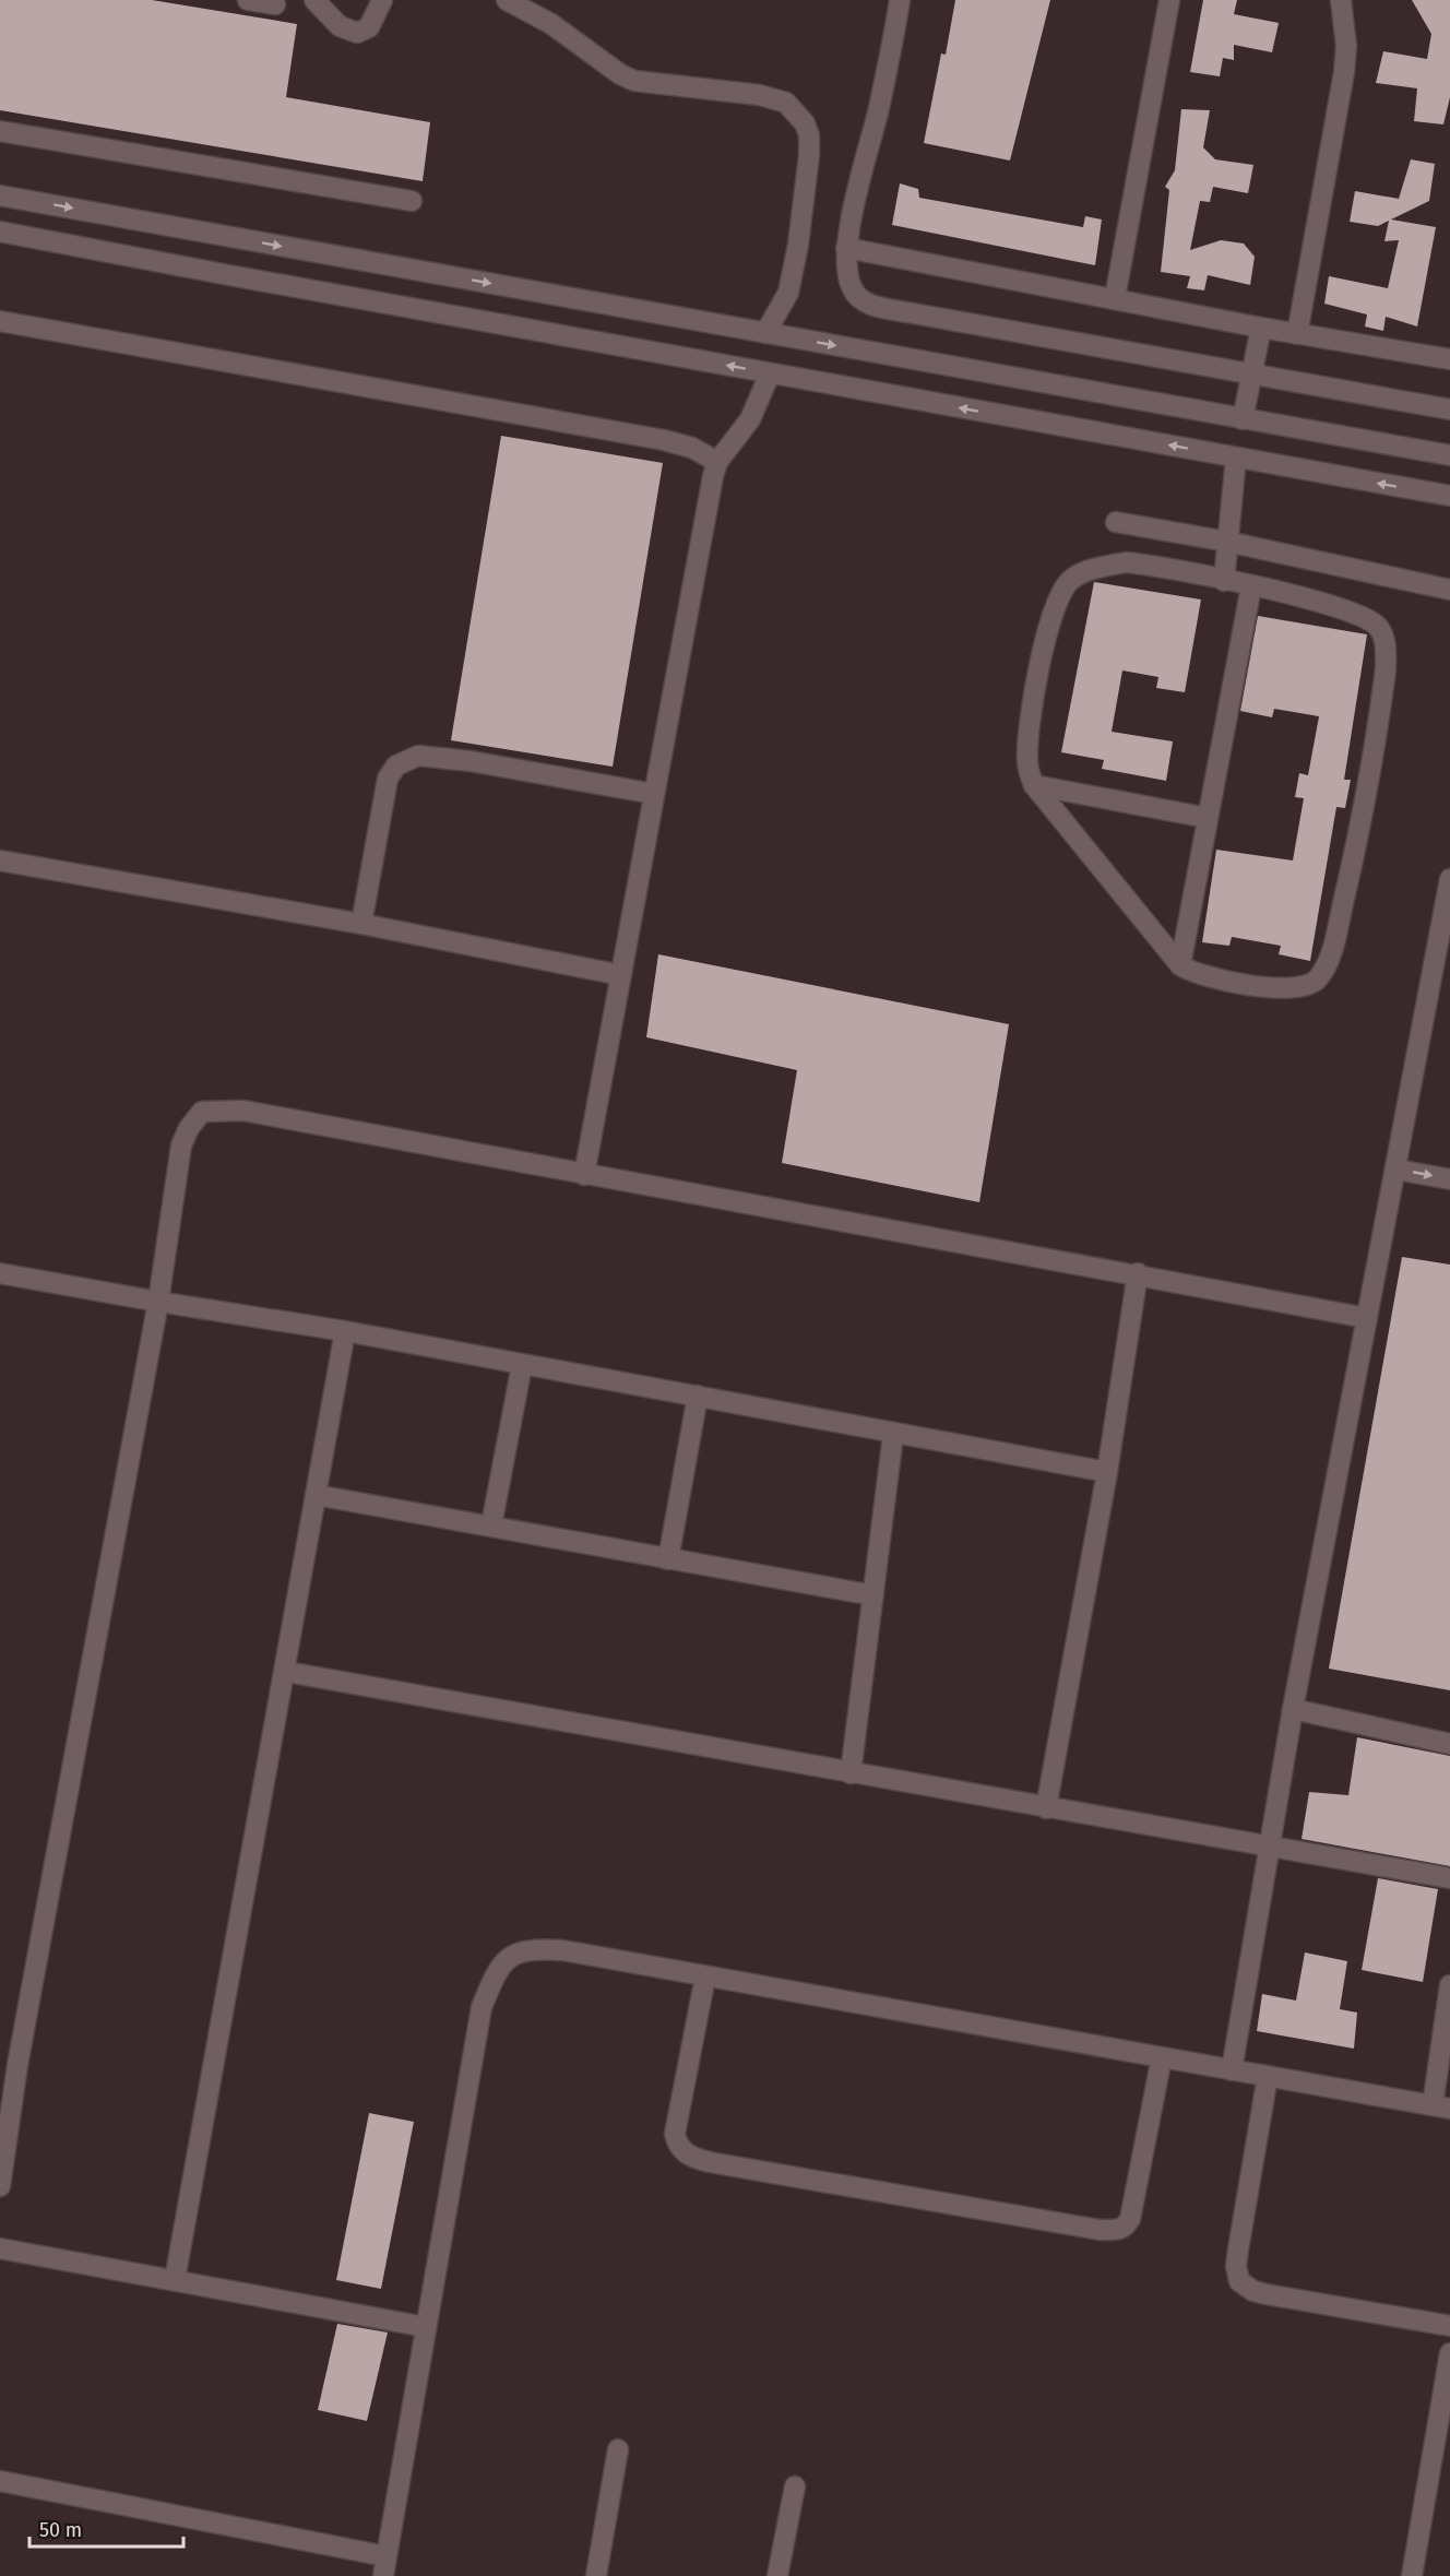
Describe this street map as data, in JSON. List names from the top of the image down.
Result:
{
  "scale_bar": "50 m"
}
